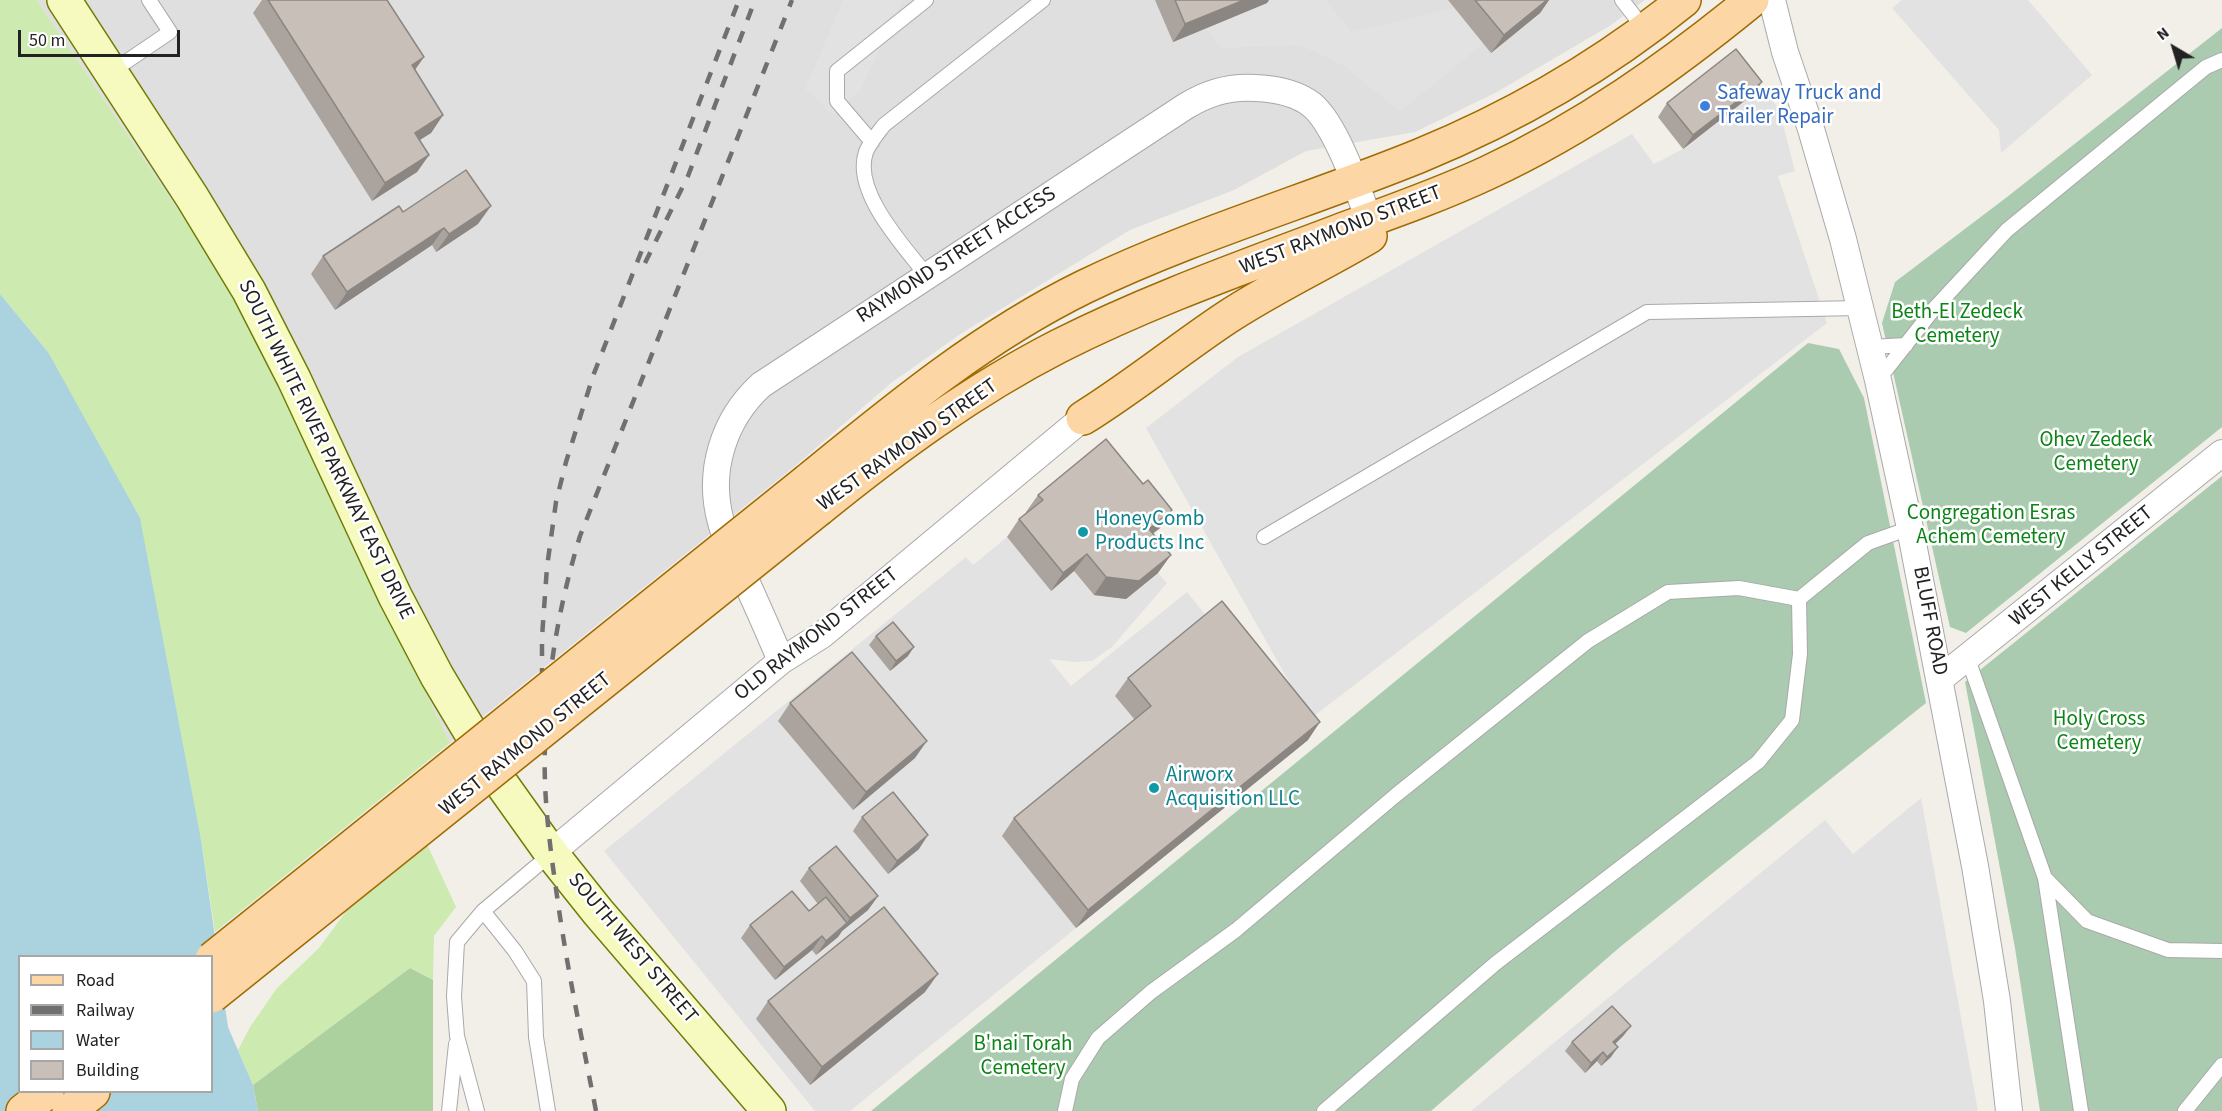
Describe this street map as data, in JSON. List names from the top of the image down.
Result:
{
  "streets": {
    "main road": ["WEST RAYMOND STREET", "SOUTH WHITE RIVER PARKWAY EAST DRIVE", "SOUTH WEST STREET"],
    "street": [
      "RAYMOND STREET ACCESS",
      "WEST KELLY STREET",
      "BLUFF ROAD",
      "OLD RAYMOND STREET"
    ]
  },
  "crossings": [
    ["WEST RAYMOND STREET", "RAYMOND STREET ACCESS"],
    ["RAYMOND STREET ACCESS", "OLD RAYMOND STREET"],
    ["SOUTH WHITE RIVER PARKWAY EAST DRIVE", "SOUTH WEST STREET"],
    ["WEST KELLY STREET", "BLUFF ROAD"],
    ["OLD RAYMOND STREET", "SOUTH WEST STREET"]
  ],
  "parks": [
    "Beth-El Zedeck Cemetery",
    "Ohev Zedeck Cemetery",
    "Congregation Esras Achem Cemetery",
    "Holy Cross Cemetery",
    "B'nai Torah Cemetery"
  ],
  "places": ["Safeway Truck and Trailer Repair", "HoneyComb Products Inc", "Airworx Acquisition LLC"],
  "legend": [
    "Road",
    "Railway",
    "Water",
    "Building"
  ],
  "scale_bar": "50 m",
  "north": "top left"
}
